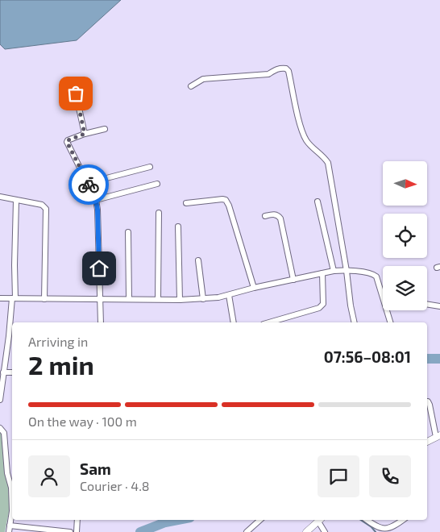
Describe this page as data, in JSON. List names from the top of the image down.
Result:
{
  "north": "right",
  "page": {
    "heading": ["2 min", "Arriving in", "07:56–08:01"],
    "panel": ["Sam", "Courier · 4.8"],
    "bar": "On the way · 100 m"
  }
}
